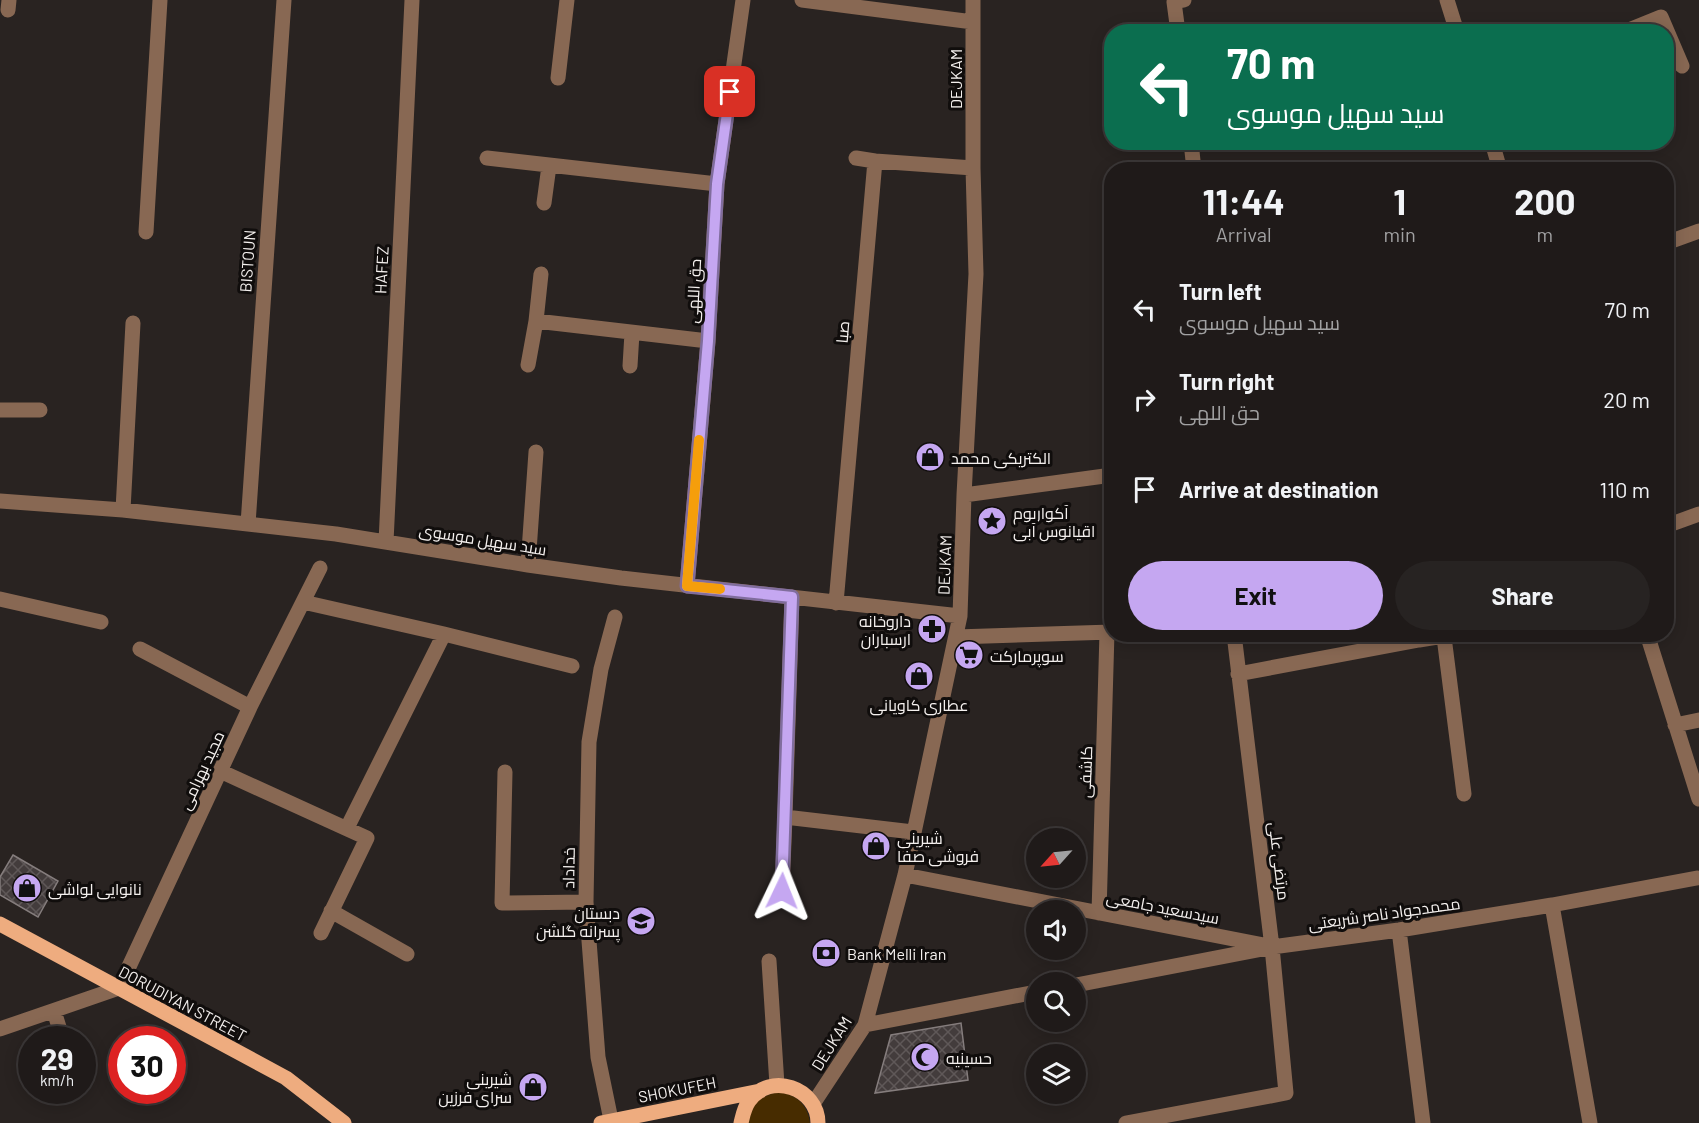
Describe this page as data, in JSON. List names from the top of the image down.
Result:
{
  "streets": {
    "main road": ["DORUDIYAN STREET", "SHOKUFEH"],
    "street": [
      "DEJKAM",
      "BISTOUN",
      "HAFEZ",
      "حق اللهی",
      "صبا",
      "سید سهیل موسوی",
      "مجید بهرامی",
      "کاشفی",
      "مرتضی علی",
      "خداداد",
      "سیدسعید جامعی",
      "محمدجواد ناصر شریعتی"
    ]
  },
  "crossings": [
    ["DEJKAM", "سید سهیل موسوی"],
    ["DEJKAM", "سیدسعید جامعی"],
    ["BISTOUN", "سید سهیل موسوی"],
    ["HAFEZ", "سید سهیل موسوی"],
    ["حق اللهی", "سید سهیل موسوی"],
    ["صبا", "سید سهیل موسوی"],
    ["مجید بهرامی", "DORUDIYAN STREET"],
    ["کاشفی", "سیدسعید جامعی"],
    ["مرتضی علی", "سیدسعید جامعی"],
    ["مرتضی علی", "محمدجواد ناصر شریعتی"],
    ["خداداد", "SHOKUFEH"],
    ["سیدسعید جامعی", "محمدجواد ناصر شریعتی"]
  ],
  "places": {
    "shop": [
      "الکتریکی محمد",
      "عطاری کاویانی",
      "شیرینی فروشی صفا",
      "نانوایی لواشی",
      "شیرینی سرای فرزین"
    ],
    "place": ["آکواریوم اقیانوس آبی"],
    "pharmacy": ["داروخانه ارسباران"],
    "supermarket": ["سوپرمارکت"],
    "school or university": ["دبستان پسرانه گلشن"],
    "bank": ["Bank Melli Iran"],
    "mosque": ["حسینیه"]
  },
  "north": "bottom left",
  "page": {
    "turn": ["70 m", "سید سهیل موسوی"],
    "eta": [
      "11:44",
      "Arrival",
      "1",
      "min",
      "200",
      "m"
    ],
    "list": [
      {
        "name": "Turn left",
        "note": "سید سهیل موسوی",
        "value": "70 m"
      },
      {
        "name": "Turn right",
        "note": "حق اللهی",
        "value": "20 m"
      },
      {
        "name": "Arrive at destination",
        "value": "110 m"
      }
    ],
    "buttons": ["Exit", "Share"],
    "speed": "29 km/h",
    "limit": "30"
  }
}
